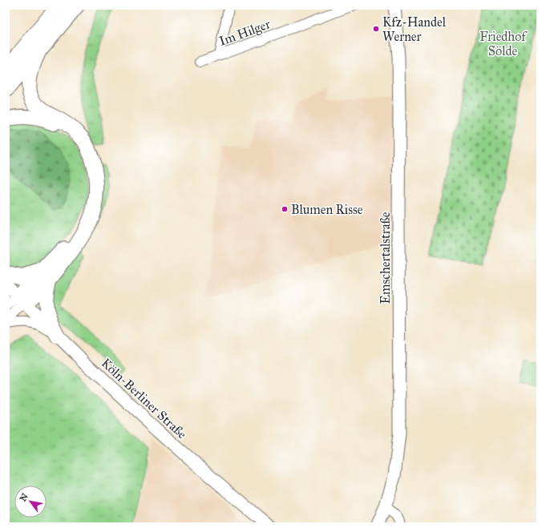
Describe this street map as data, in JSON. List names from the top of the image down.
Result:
{
  "streets": {
    "main road": ["Emschertalstraße", "Köln-Berliner Straße"],
    "street": ["Im Hilger"]
  },
  "parks": ["Friedhof Sölde"],
  "places": ["Kfz-Handel Werner", "Blumen Risse"],
  "north": "top left"
}
